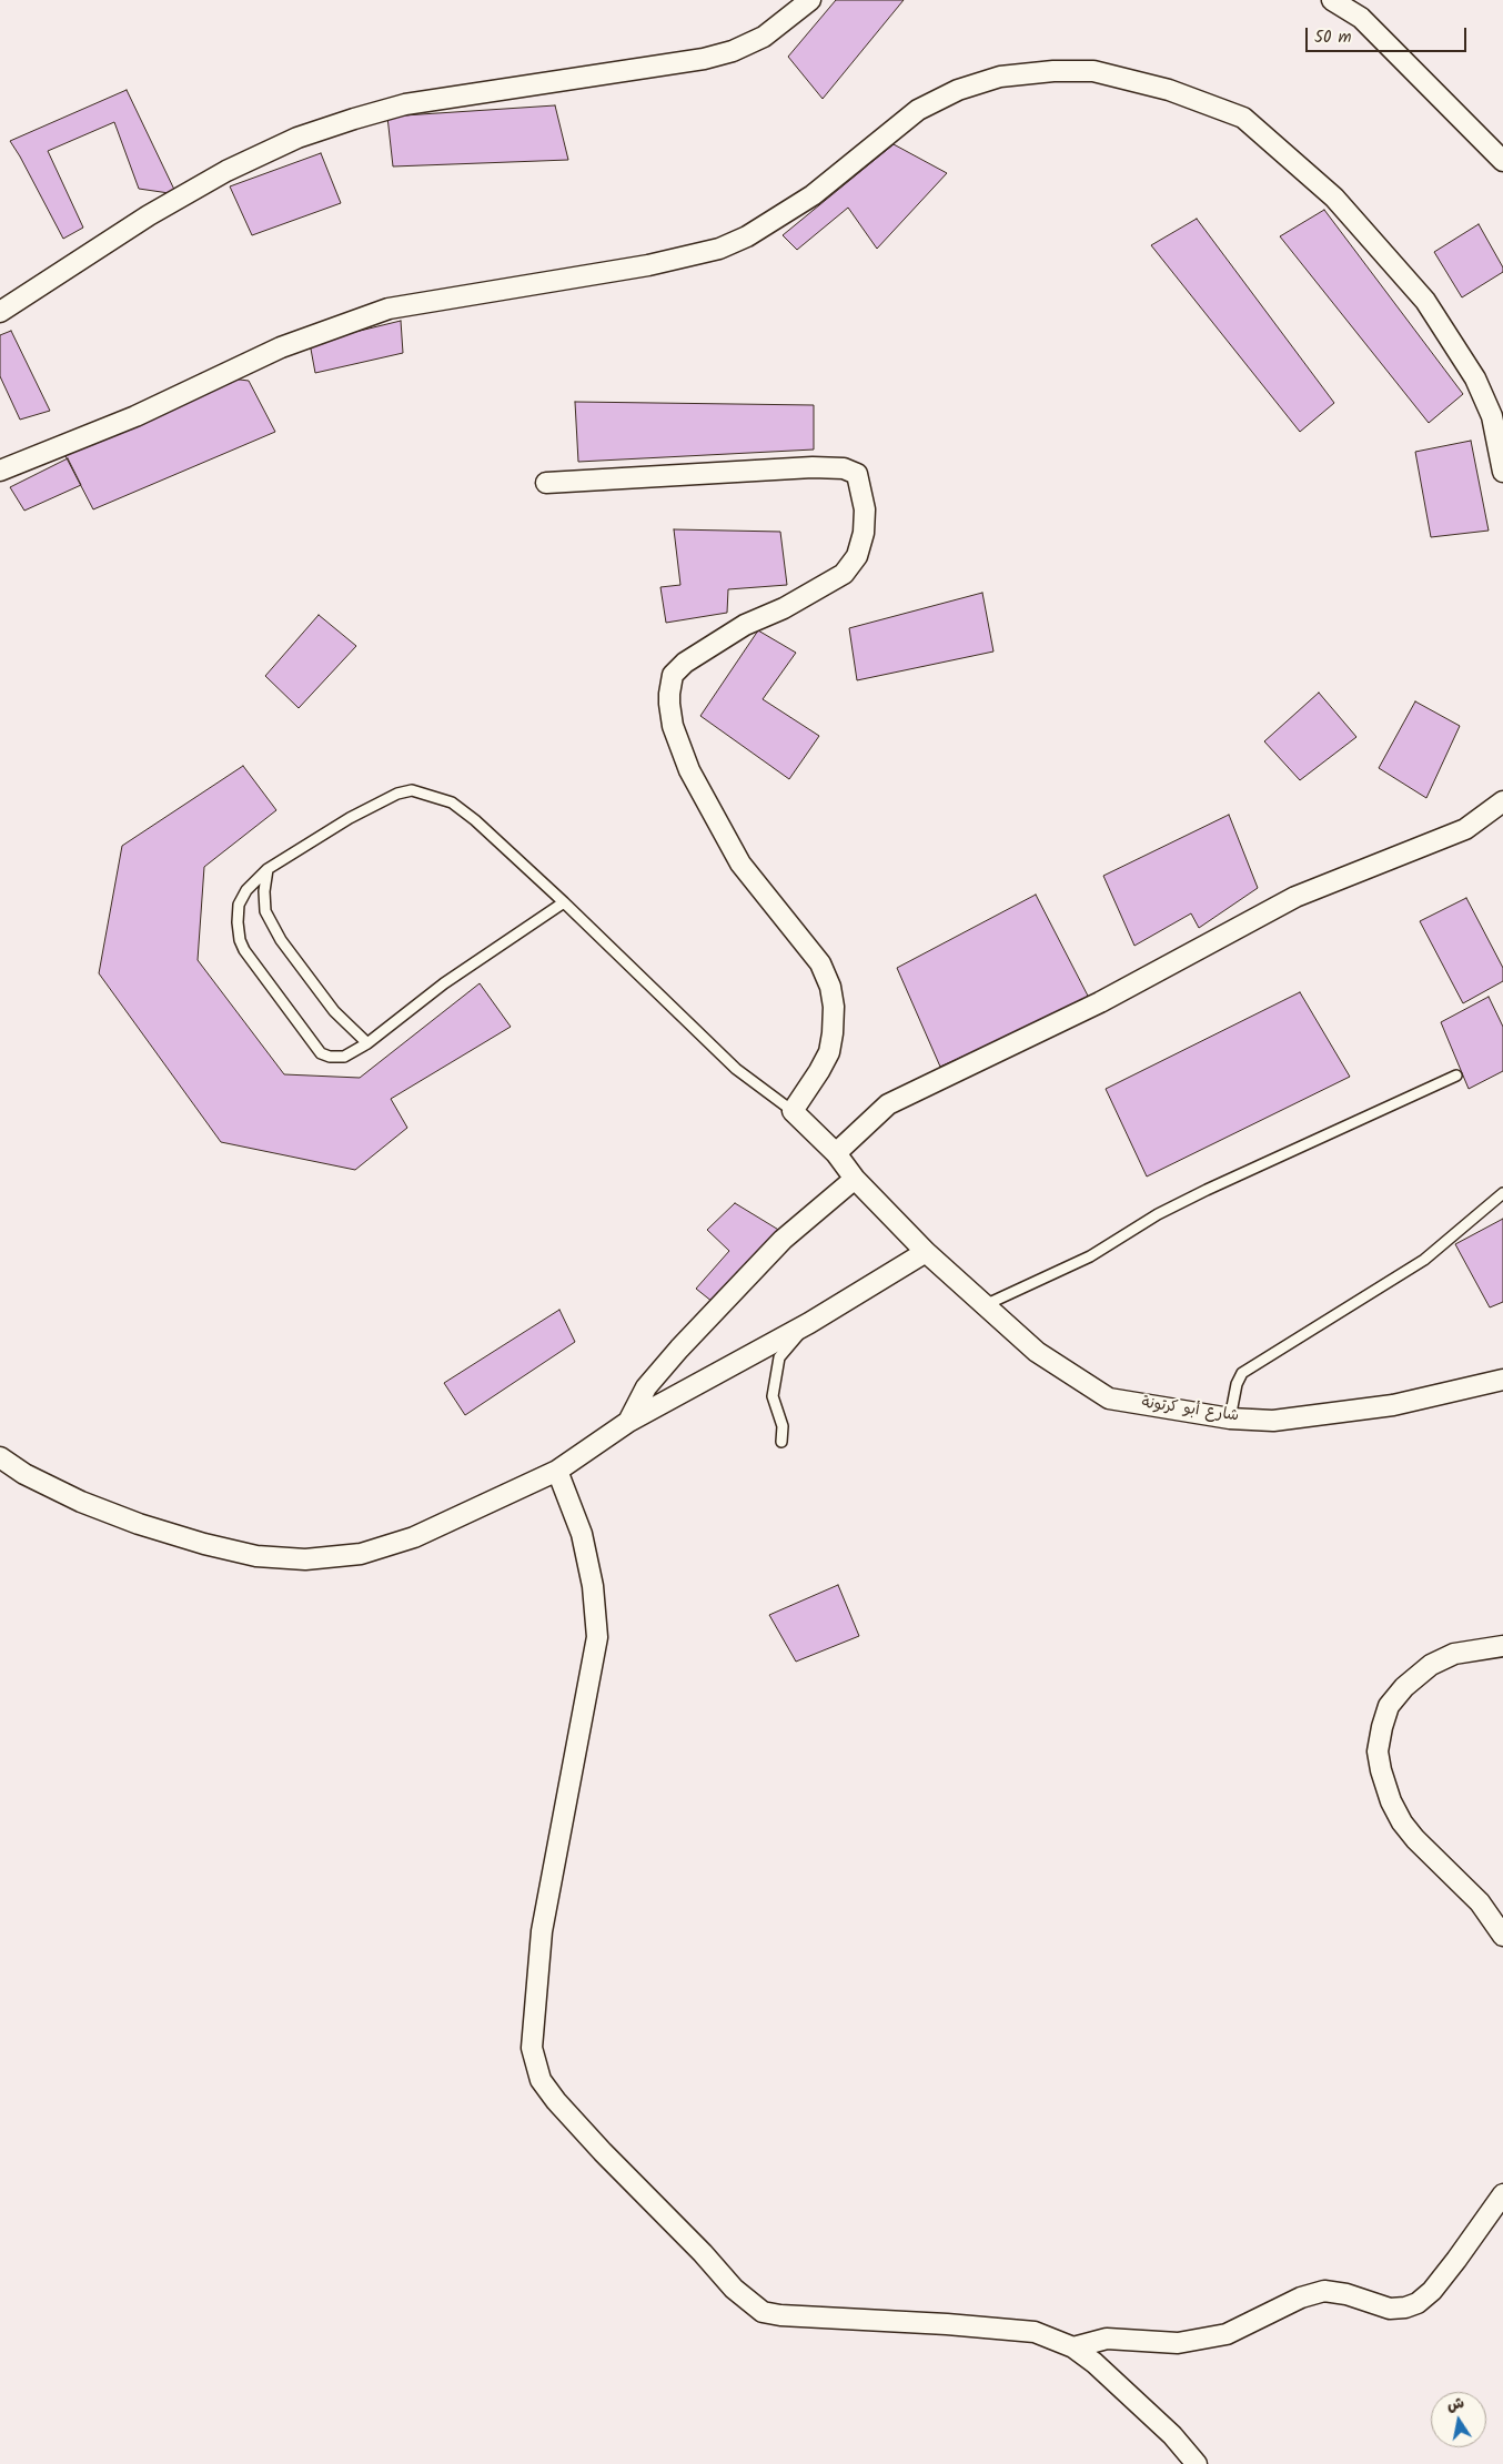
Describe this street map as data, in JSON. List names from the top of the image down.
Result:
{
  "streets": {
    "street": ["شارع أبو كرتونة"]
  },
  "scale_bar": "50 m",
  "north": "top"
}
